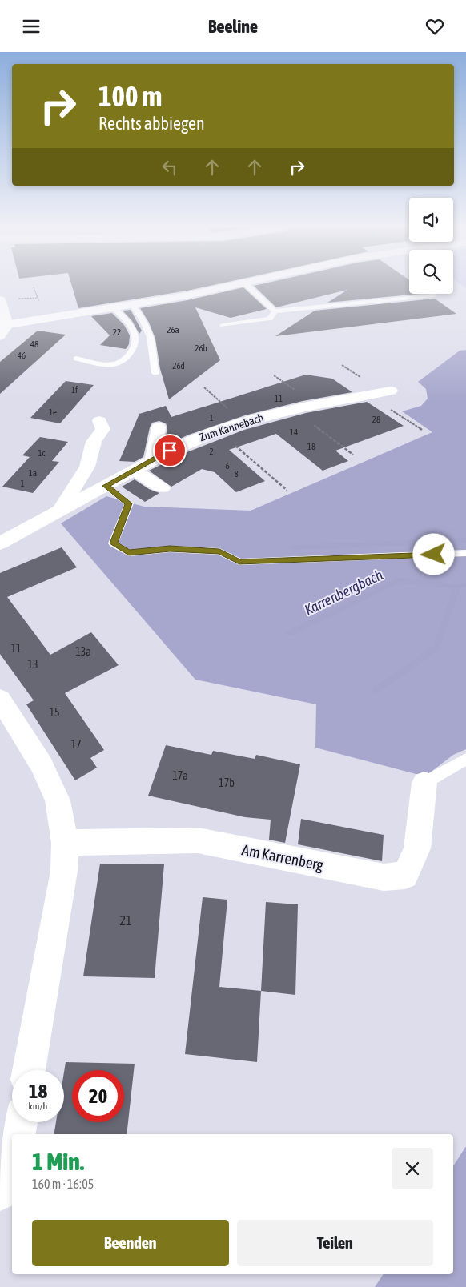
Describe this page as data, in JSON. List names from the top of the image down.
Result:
{
  "streets": {
    "street": ["Zum Kannebach", "Am Karrenberg"]
  },
  "water": ["Karrenbergbach"],
  "house_numbers": [
    "26a",
    "22",
    "48",
    "26b",
    "46",
    "26d",
    "1f",
    "11",
    "1e",
    "1",
    "28",
    "14",
    "18",
    "2",
    "1c",
    "6",
    "1a",
    "8",
    "1",
    "11",
    "13a",
    "13",
    "15",
    "17",
    "17a",
    "17b",
    "21"
  ],
  "page": {
    "header": "Beeline",
    "turn": ["100 m", "Rechts abbiegen"],
    "speed": "18 km/h",
    "limit": "20",
    "heading": ["1 Min.", "160 m · 16:05"],
    "buttons": ["Beenden", "Teilen"]
  }
}
